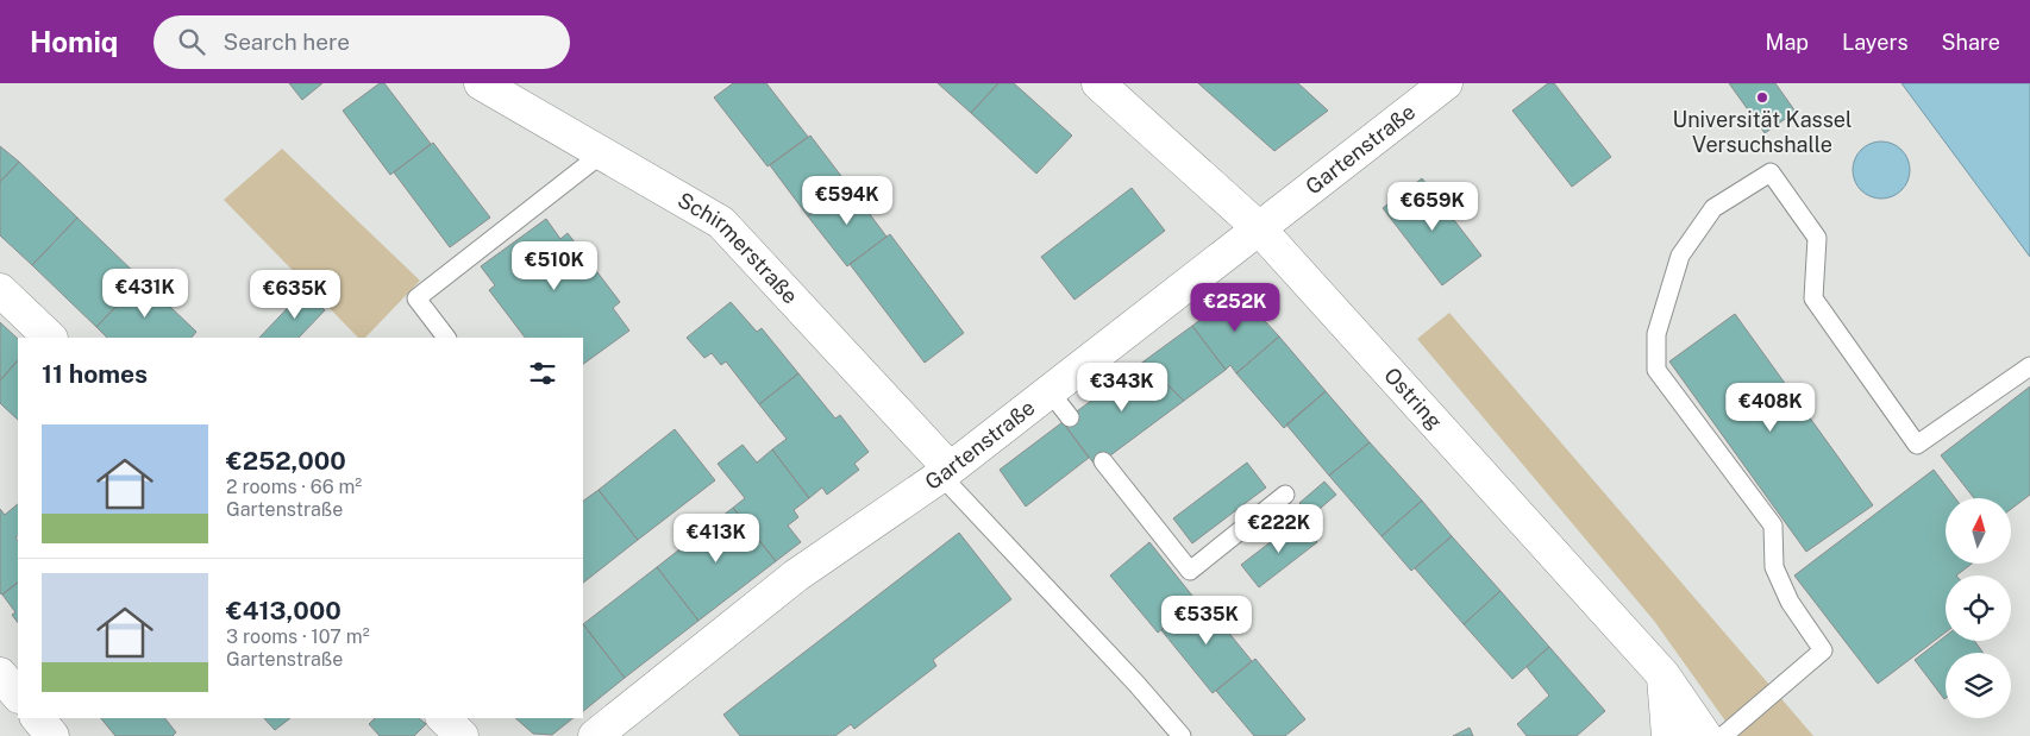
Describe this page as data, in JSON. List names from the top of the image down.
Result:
{
  "streets": {
    "street": ["Gartenstraße", "Schirmerstraße", "Ostring"]
  },
  "crossings": [
    ["Gartenstraße", "Schirmerstraße"],
    ["Gartenstraße", "Ostring"]
  ],
  "places": ["Universität Kassel Versuchshalle"],
  "north": "top",
  "page": {
    "header": "Homiq",
    "search": "Search here",
    "nav": ["Map", "Layers", "Share"],
    "price": [
      "€594K",
      "€659K",
      "€510K",
      "€431K",
      "€635K",
      "€252K",
      "€343K",
      "€408K",
      "€222K",
      "€413K",
      "€535K"
    ],
    "heading": "11 homes",
    "list": [
      {
        "name": "€252,000",
        "note": "2 rooms · 66 m² · Gartenstraße"
      },
      {
        "name": "€413,000",
        "note": "3 rooms · 107 m² · Gartenstraße"
      }
    ]
  }
}
